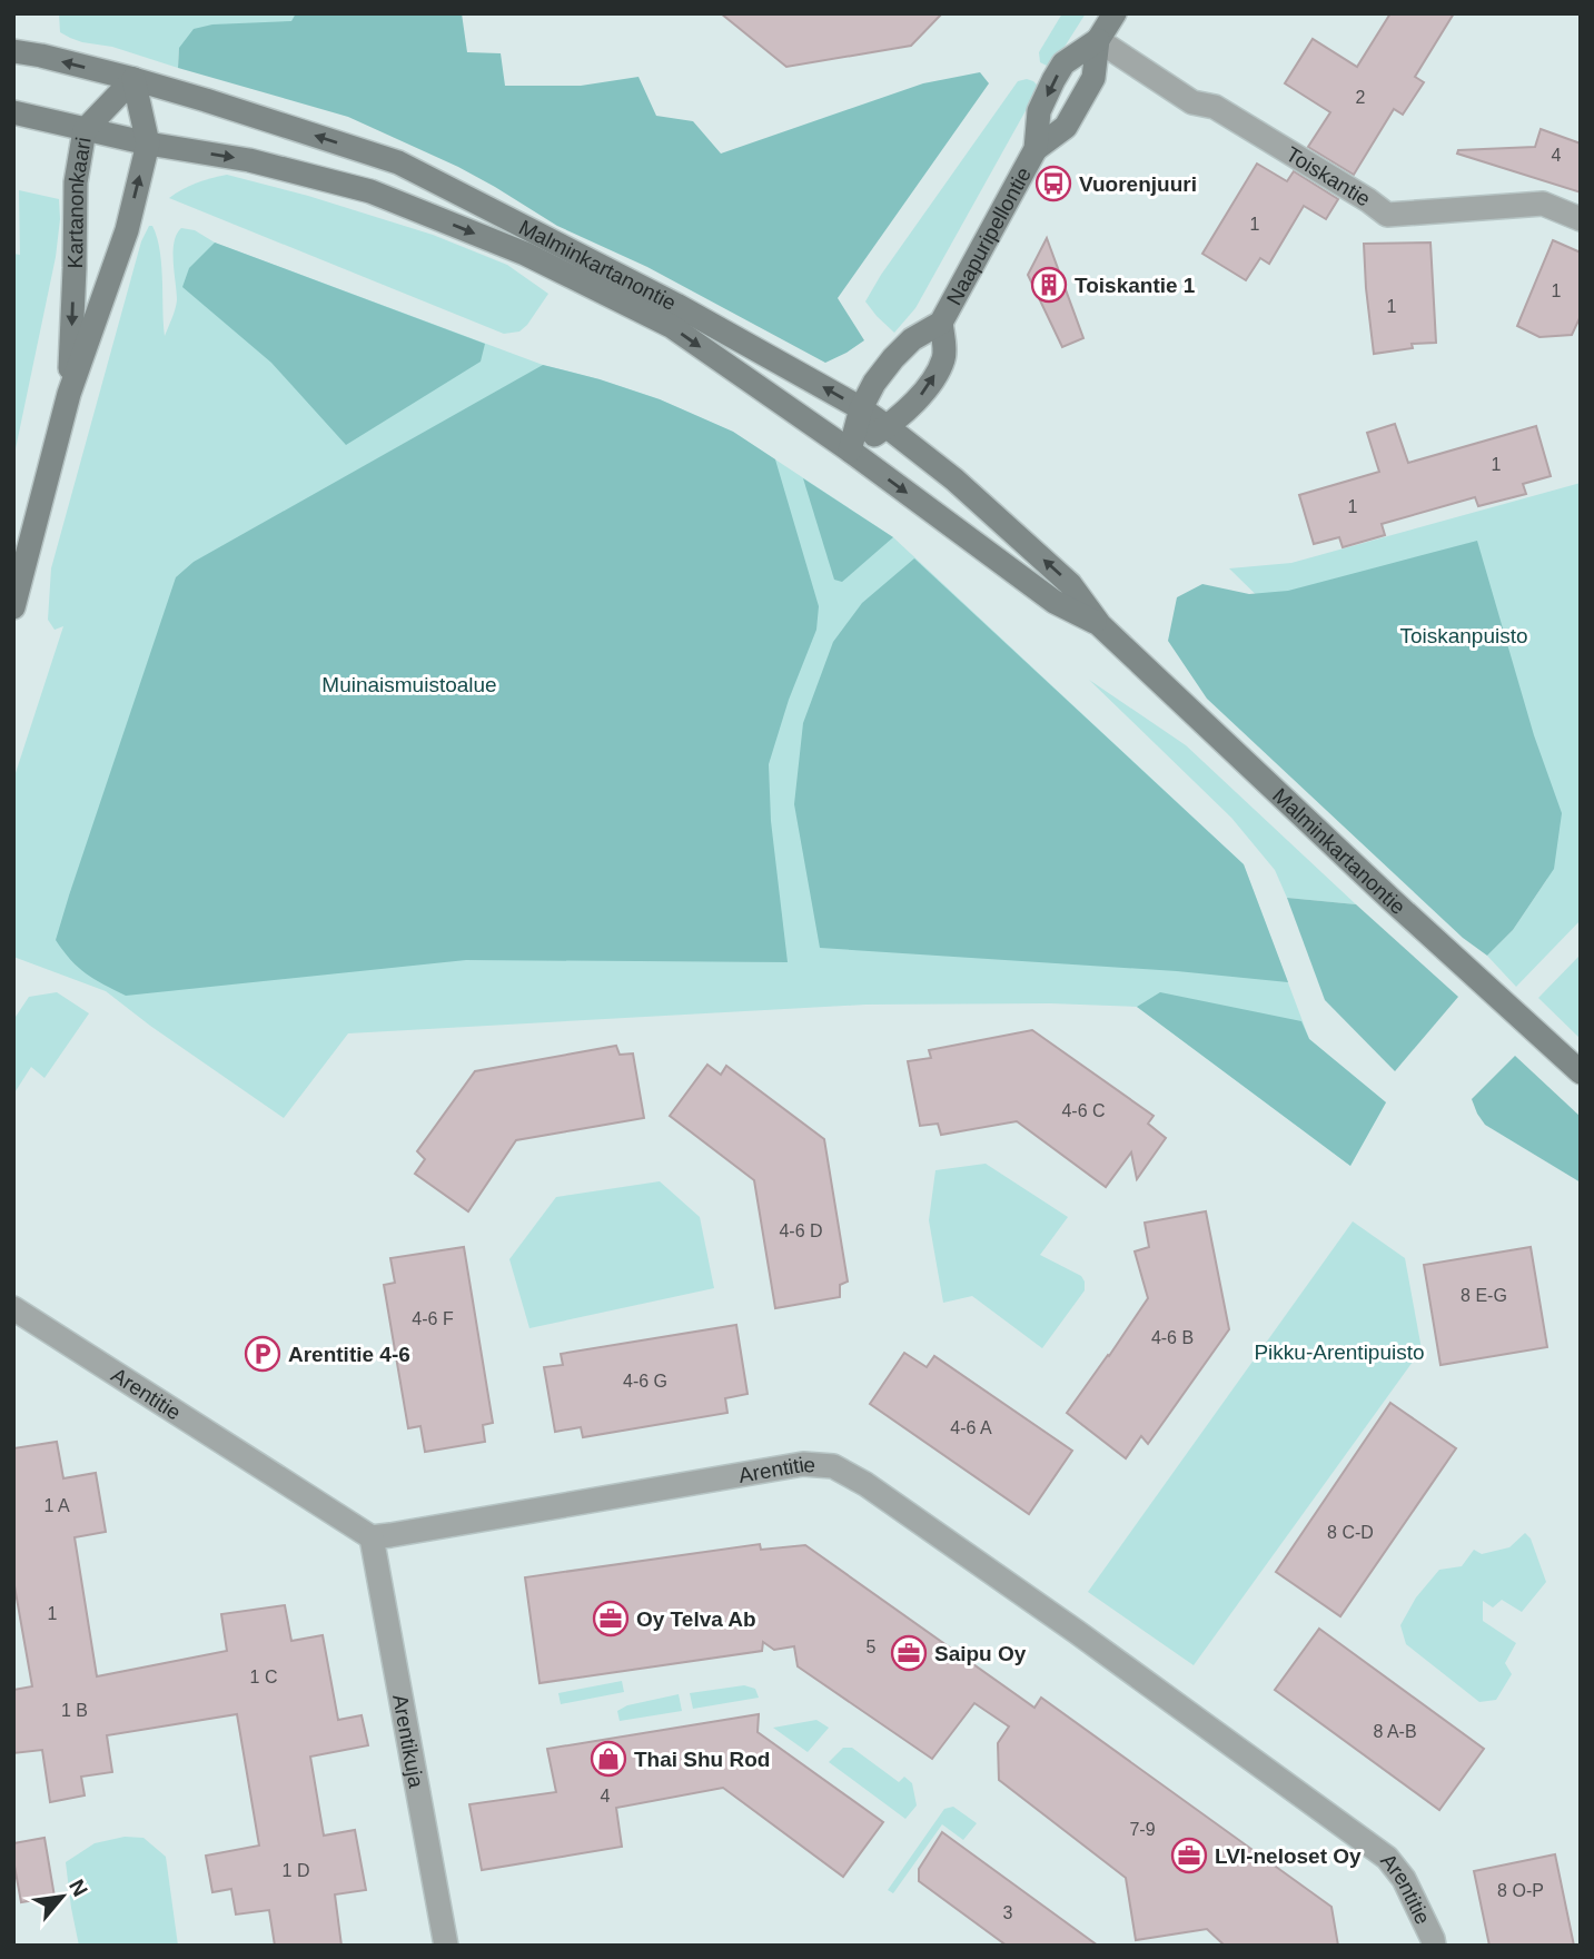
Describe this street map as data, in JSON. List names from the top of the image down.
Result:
{
  "streets": {
    "main road": ["Kartanonkaari", "Naapuripellontie", "Malminkartanontie"],
    "street": ["Toiskantie", "Arentitie", "Arentikuja"]
  },
  "crossings": [
    ["Toiskantie", "Naapuripellontie"],
    ["Kartanonkaari", "Malminkartanontie"],
    ["Naapuripellontie", "Malminkartanontie"],
    ["Arentitie", "Arentikuja"]
  ],
  "parks": ["Toiskanpuisto", "Muinaismuistoalue", "Pikku-Arentipuisto"],
  "places": {
    "bus stop": ["Vuorenjuuri"],
    "building": ["Toiskantie 1"],
    "parking": ["Arentitie 4-6"],
    "office": ["Oy Telva Ab", "Saipu Oy", "LVI-neloset Oy"],
    "shop": ["Thai Shu Rod"]
  },
  "house_numbers": [
    "2",
    "4",
    "1",
    "1",
    "1",
    "1",
    "1",
    "4-6 C",
    "4-6 D",
    "8 E-G",
    "4-6 F",
    "4-6 B",
    "4-6 G",
    "4-6 A",
    "1 A",
    "8 C-D",
    "1",
    "5",
    "1 C",
    "1 B",
    "8 A-B",
    "4",
    "7-9",
    "1 D",
    "8 O-P",
    "3"
  ],
  "north": "top right"
}
